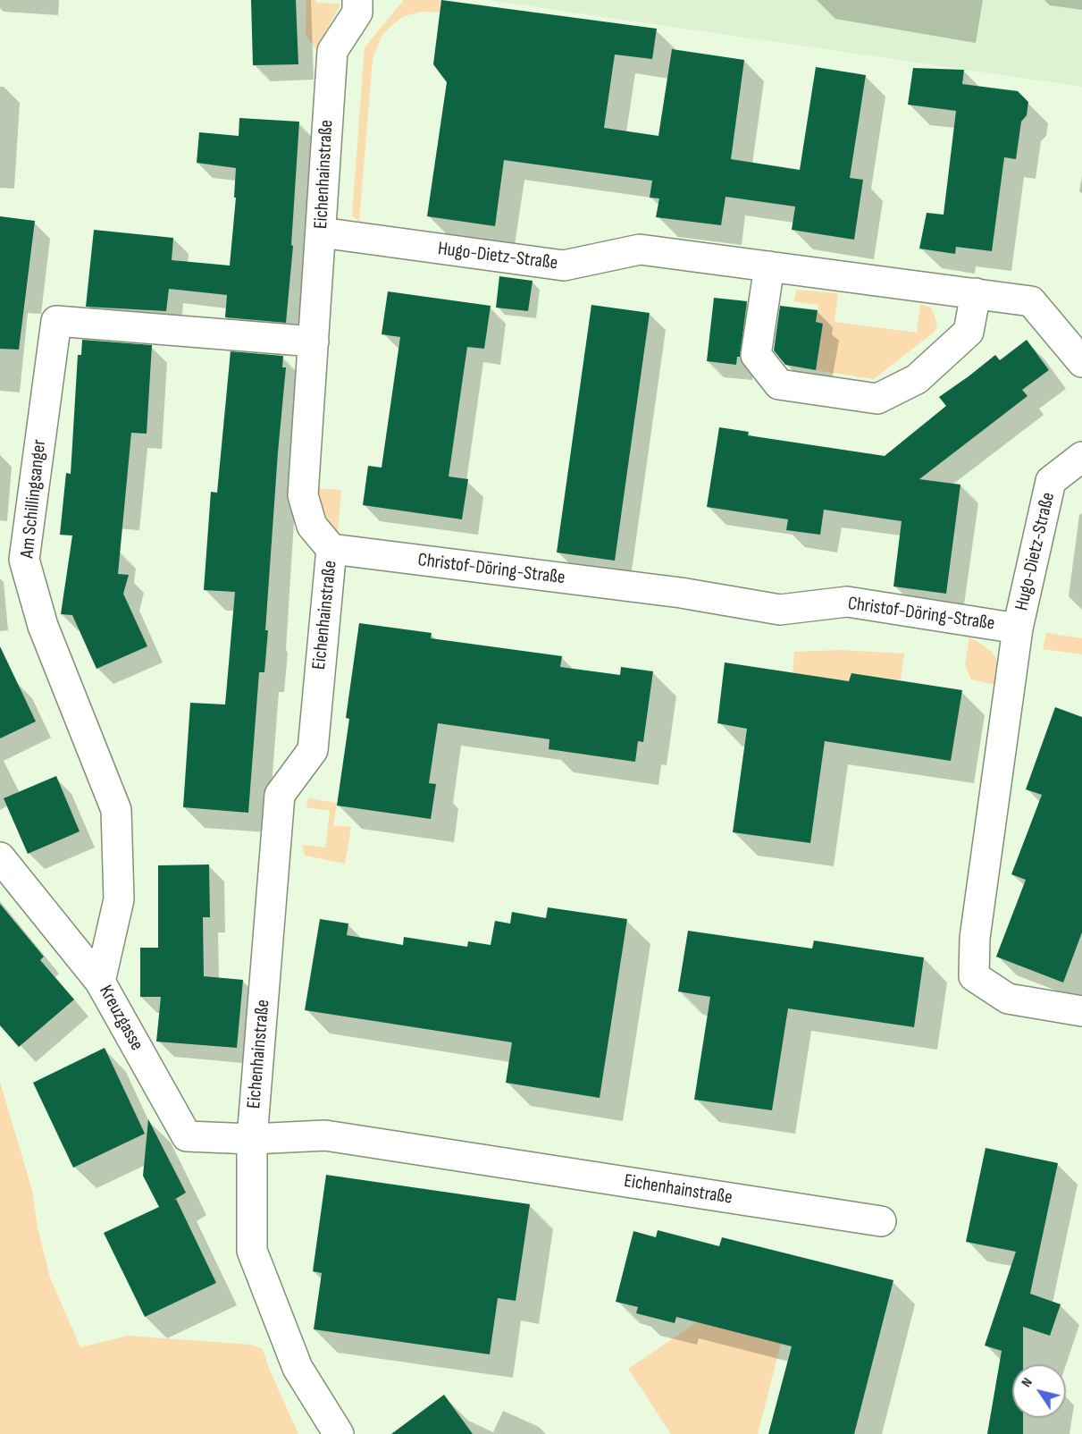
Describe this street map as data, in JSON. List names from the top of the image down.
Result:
{
  "streets": {
    "street": [
      "Eichenhainstraße",
      "Hugo-Dietz-Straße",
      "Am Schillingsanger",
      "Christof-Döring-Straße",
      "Kreuzgasse"
    ]
  },
  "crossings": [
    ["Eichenhainstraße", "Hugo-Dietz-Straße"],
    ["Eichenhainstraße", "Am Schillingsanger"],
    ["Eichenhainstraße", "Christof-Döring-Straße"],
    ["Eichenhainstraße", "Kreuzgasse"],
    ["Hugo-Dietz-Straße", "Christof-Döring-Straße"],
    ["Am Schillingsanger", "Kreuzgasse"]
  ],
  "north": "top left"
}
